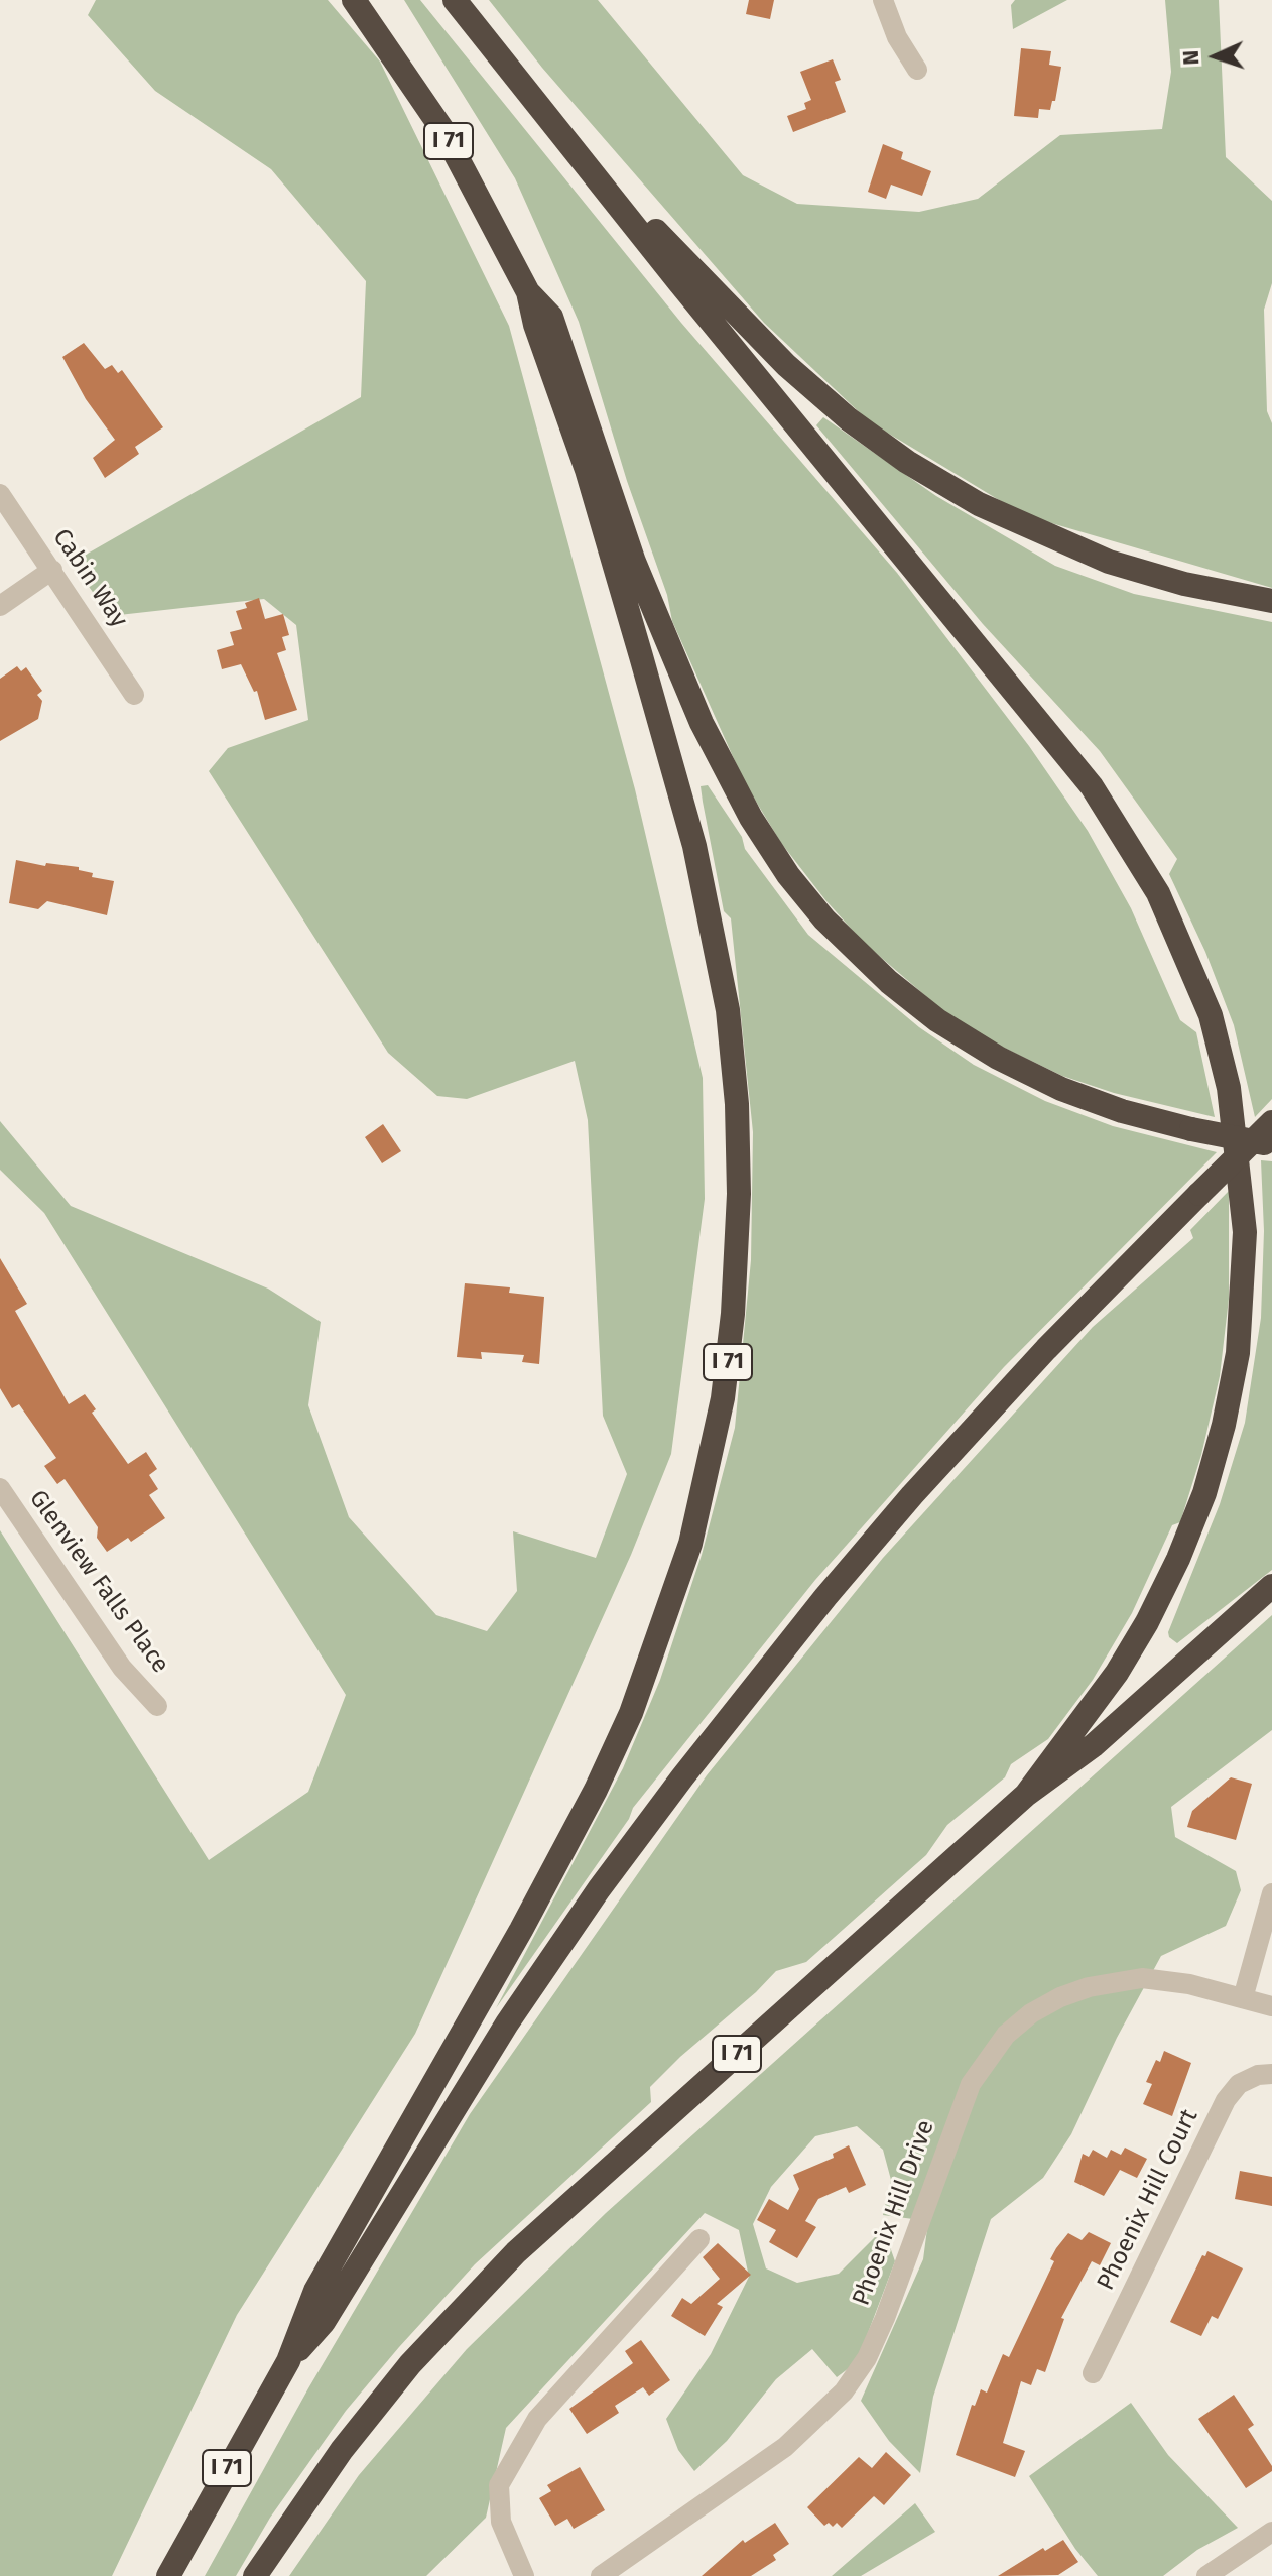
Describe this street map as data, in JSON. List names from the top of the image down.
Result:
{
  "streets": {
    "highway": ["I 71"],
    "street": [
      "Cabin Way",
      "Glenview Falls Place",
      "Phoenix Hill Court",
      "Phoenix Hill Drive"
    ]
  },
  "north": "left"
}
